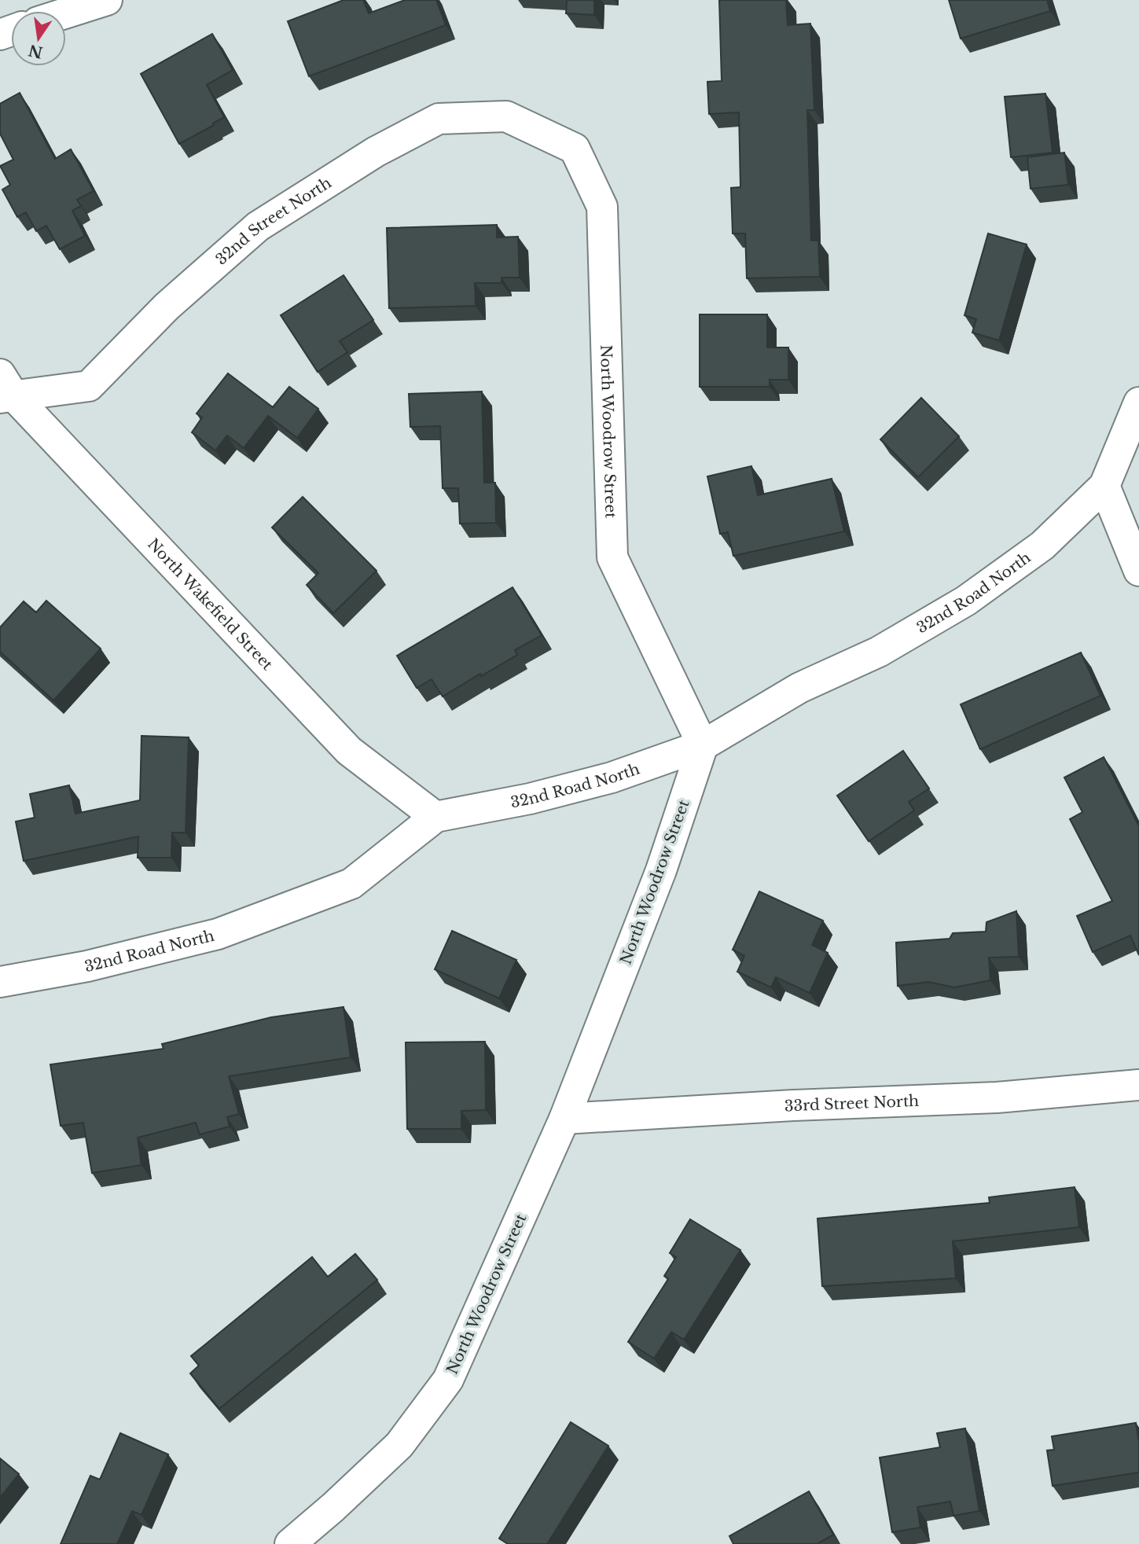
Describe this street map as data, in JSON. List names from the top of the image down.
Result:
{
  "streets": {
    "street": [
      "32nd Street North",
      "North Woodrow Street",
      "32nd Road North",
      "North Wakefield Street",
      "33rd Street North"
    ]
  },
  "crossings": [
    ["32nd Street North", "North Woodrow Street"],
    ["32nd Street North", "North Wakefield Street"],
    ["North Woodrow Street", "32nd Road North"],
    ["North Woodrow Street", "33rd Street North"],
    ["32nd Road North", "North Wakefield Street"]
  ],
  "north": "bottom"
}
